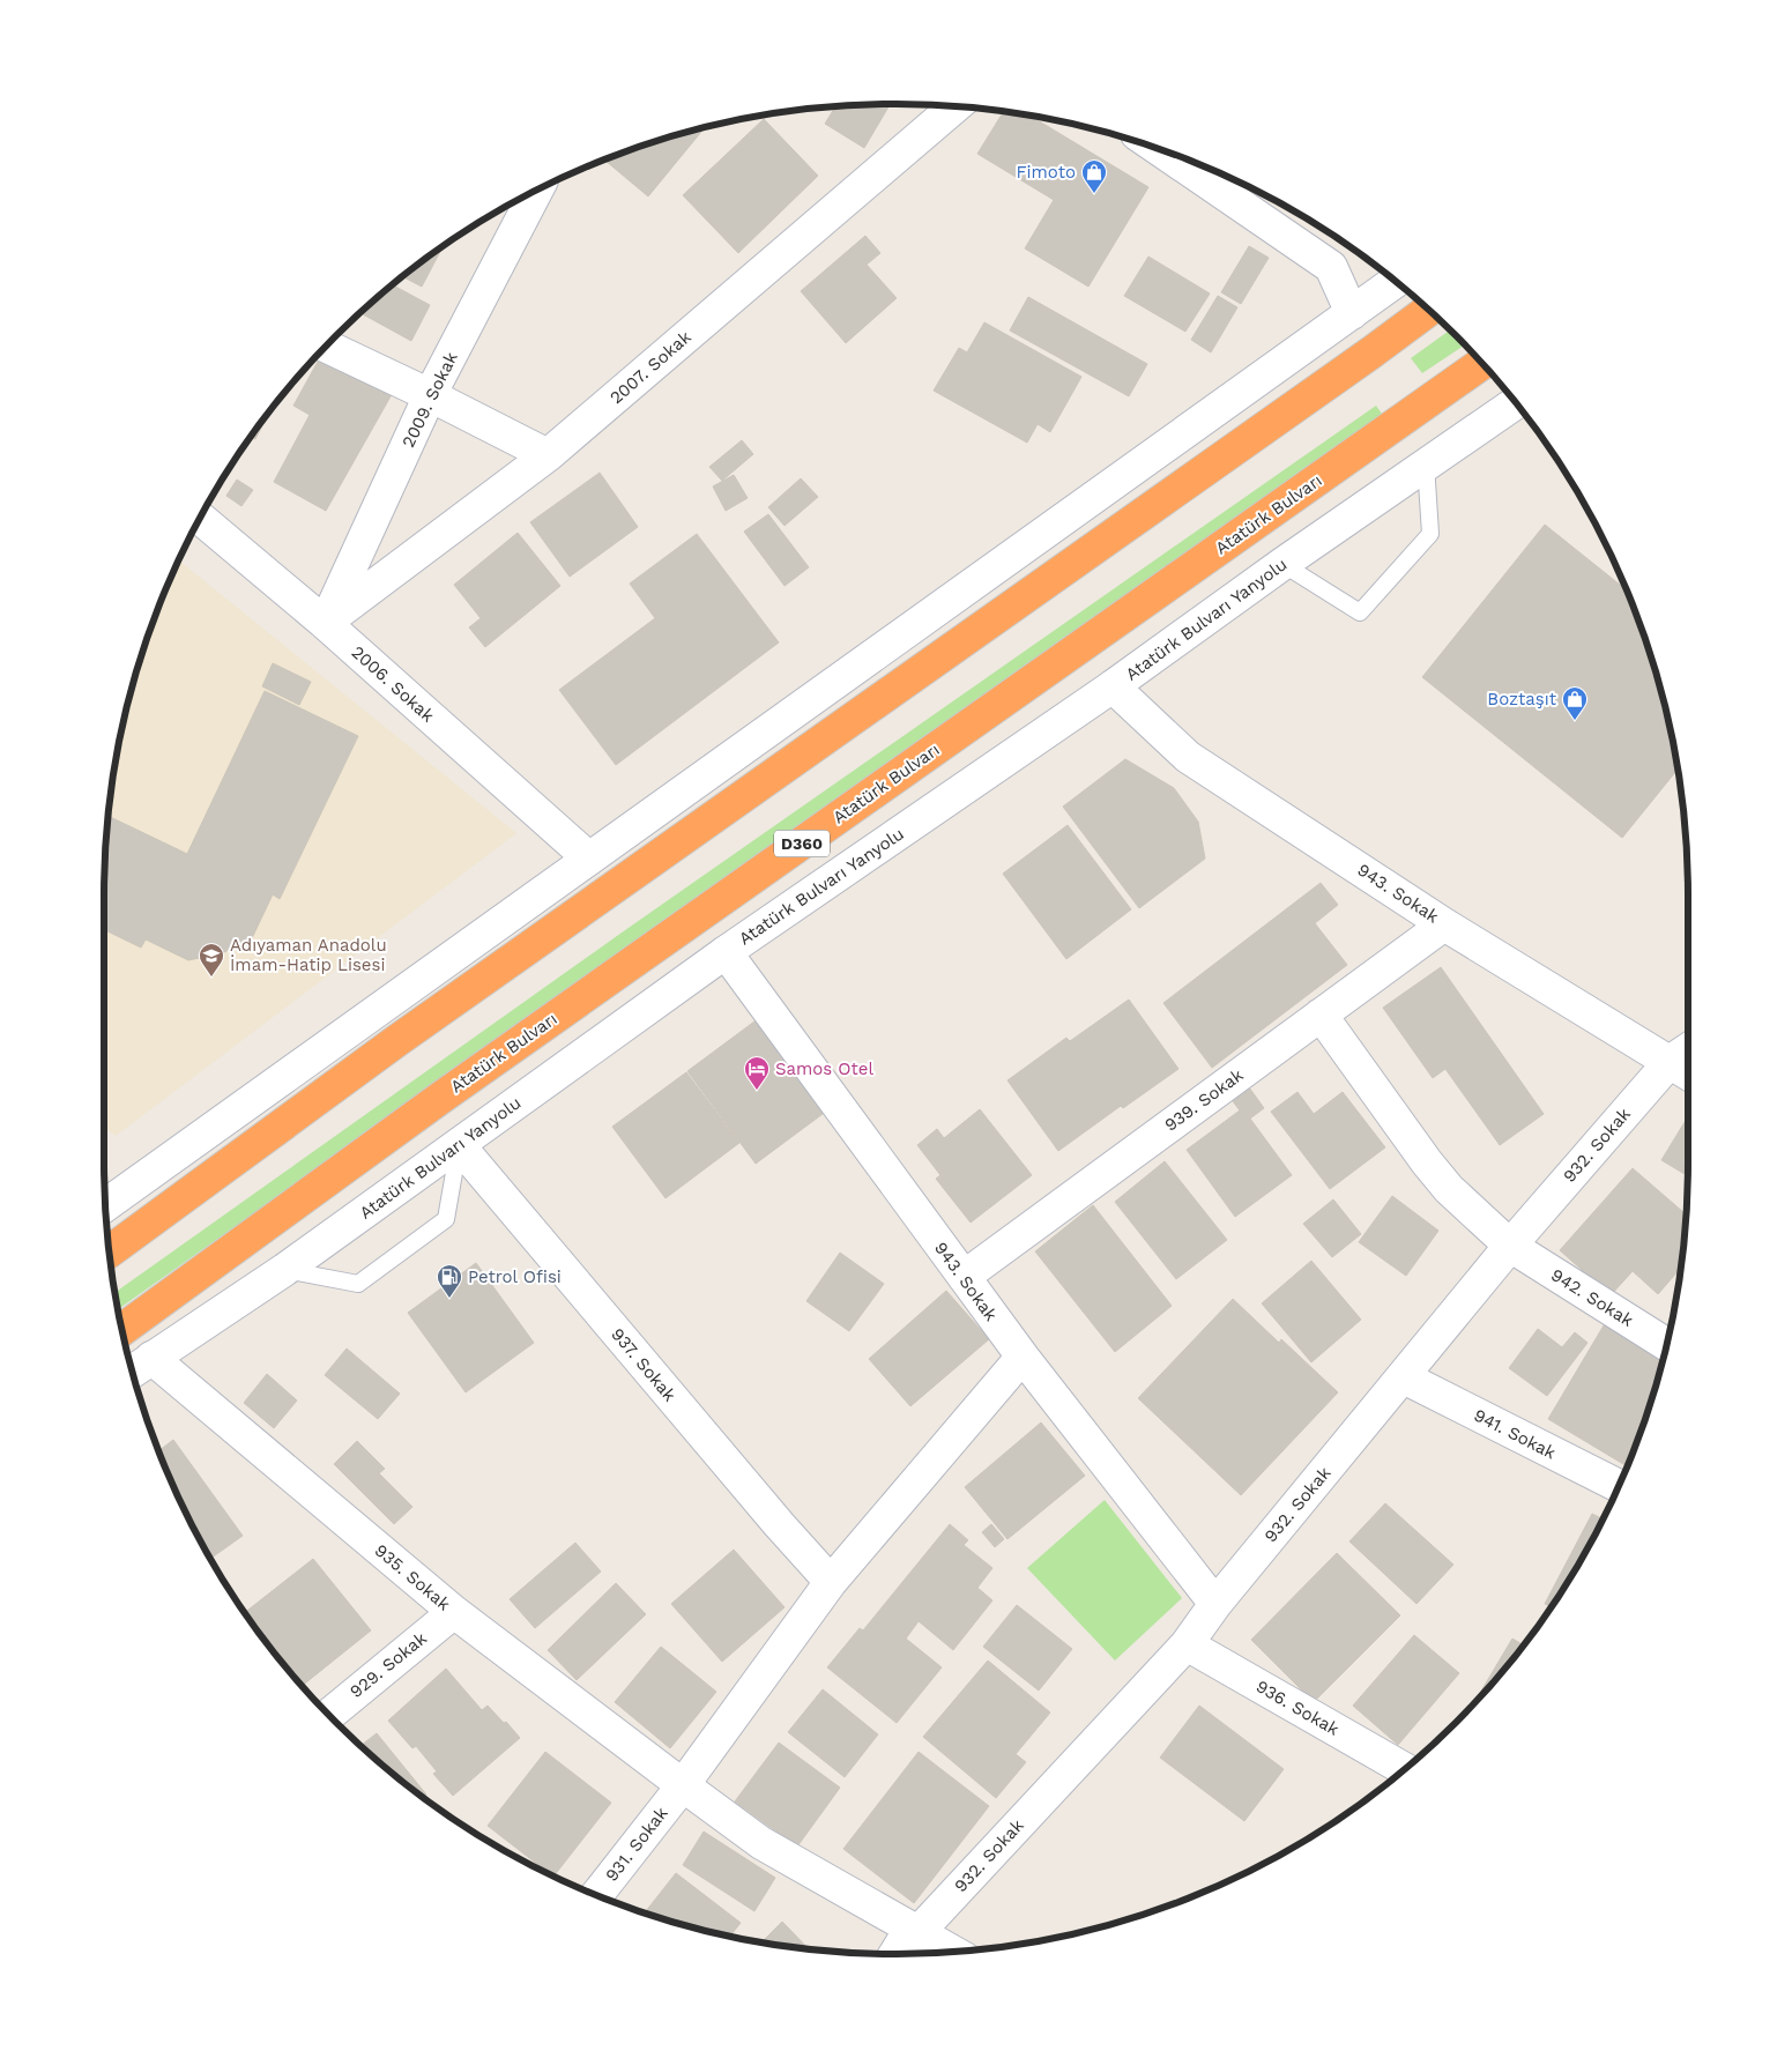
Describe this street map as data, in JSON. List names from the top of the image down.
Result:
{
  "streets": {
    "highway": ["Atatürk Bulvarı", "D360"],
    "street": [
      "2007. Sokak",
      "2009. Sokak",
      "Atatürk Bulvarı Yanyolu",
      "2006. Sokak",
      "943. Sokak",
      "939. Sokak",
      "932. Sokak",
      "942. Sokak",
      "937. Sokak",
      "941. Sokak",
      "935. Sokak",
      "929. Sokak",
      "936. Sokak",
      "931. Sokak"
    ]
  },
  "crossings": [
    ["2007. Sokak", "2009. Sokak"],
    ["2007. Sokak", "2006. Sokak"],
    ["2009. Sokak", "2006. Sokak"],
    ["Atatürk Bulvarı Yanyolu", "943. Sokak"],
    ["Atatürk Bulvarı Yanyolu", "937. Sokak"],
    ["Atatürk Bulvarı Yanyolu", "935. Sokak"],
    ["943. Sokak", "939. Sokak"],
    ["943. Sokak", "932. Sokak"],
    ["943. Sokak", "931. Sokak"],
    ["939. Sokak", "942. Sokak"],
    ["932. Sokak", "942. Sokak"],
    ["932. Sokak", "941. Sokak"],
    ["932. Sokak", "935. Sokak"],
    ["932. Sokak", "936. Sokak"],
    ["937. Sokak", "931. Sokak"],
    ["935. Sokak", "929. Sokak"],
    ["935. Sokak", "931. Sokak"]
  ],
  "places": {
    "shop": ["Fimoto", "Boztaşıt"],
    "school or university": ["Adıyaman Anadolu İmam-Hatip Lisesi"],
    "hotel": ["Samos Otel"],
    "fuel station": ["Petrol Ofisi"]
  }
}
